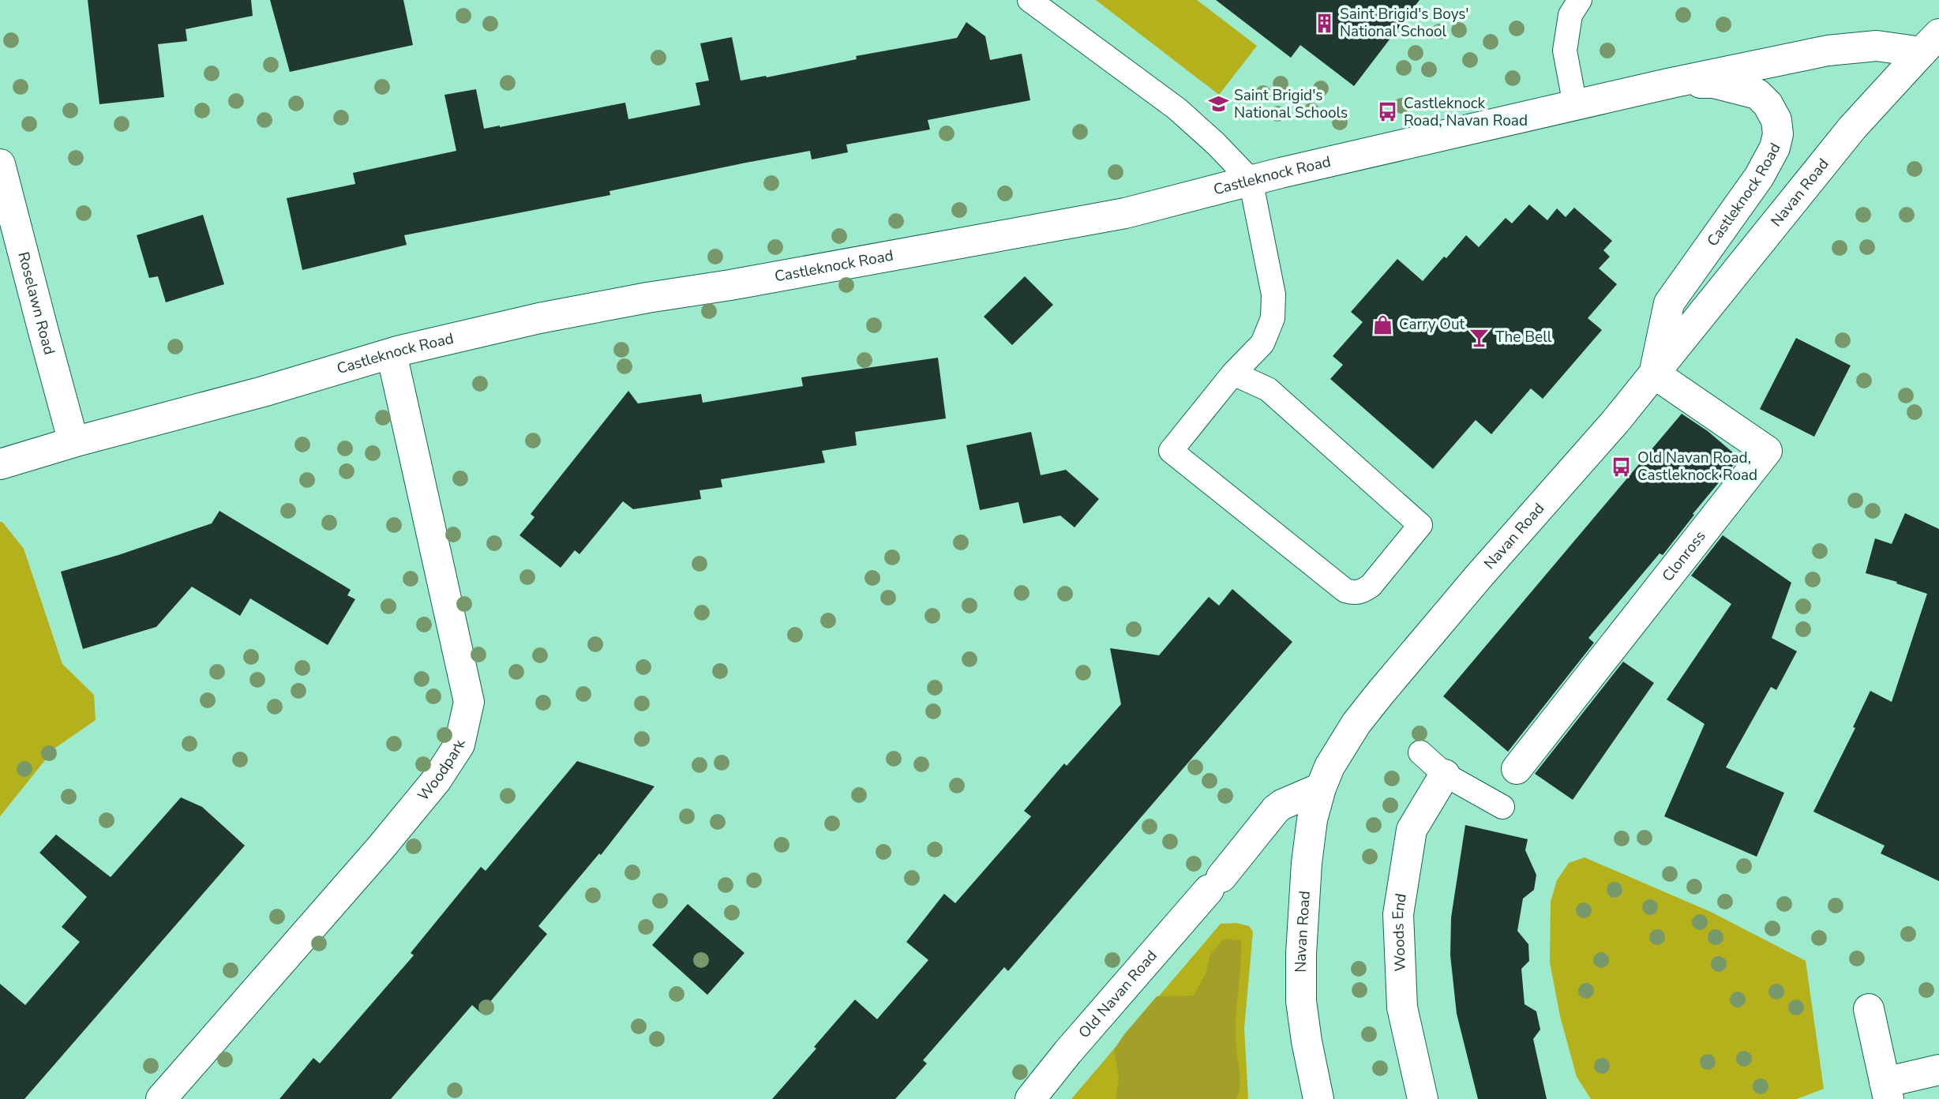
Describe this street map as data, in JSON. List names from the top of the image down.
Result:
{
  "streets": {
    "main road": [
      "Castleknock Road",
      "Navan Road",
      "Roselawn Road",
      "Clonross",
      "Woodpark",
      "Woods End",
      "Old Navan Road"
    ]
  },
  "crossings": [
    ["Castleknock Road", "Navan Road"],
    ["Castleknock Road", "Roselawn Road"],
    ["Castleknock Road", "Clonross"],
    ["Castleknock Road", "Woodpark"],
    ["Navan Road", "Clonross"],
    ["Navan Road", "Old Navan Road"]
  ],
  "places": {
    "building": ["Saint Brigid's Boys' National School"],
    "school or university": ["Saint Brigid's National Schools"],
    "bus stop": ["Castleknock Road, Navan Road", "Old Navan Road, Castleknock Road"],
    "shop": ["Carry Out"],
    "bar": ["The Bell"]
  }
}
